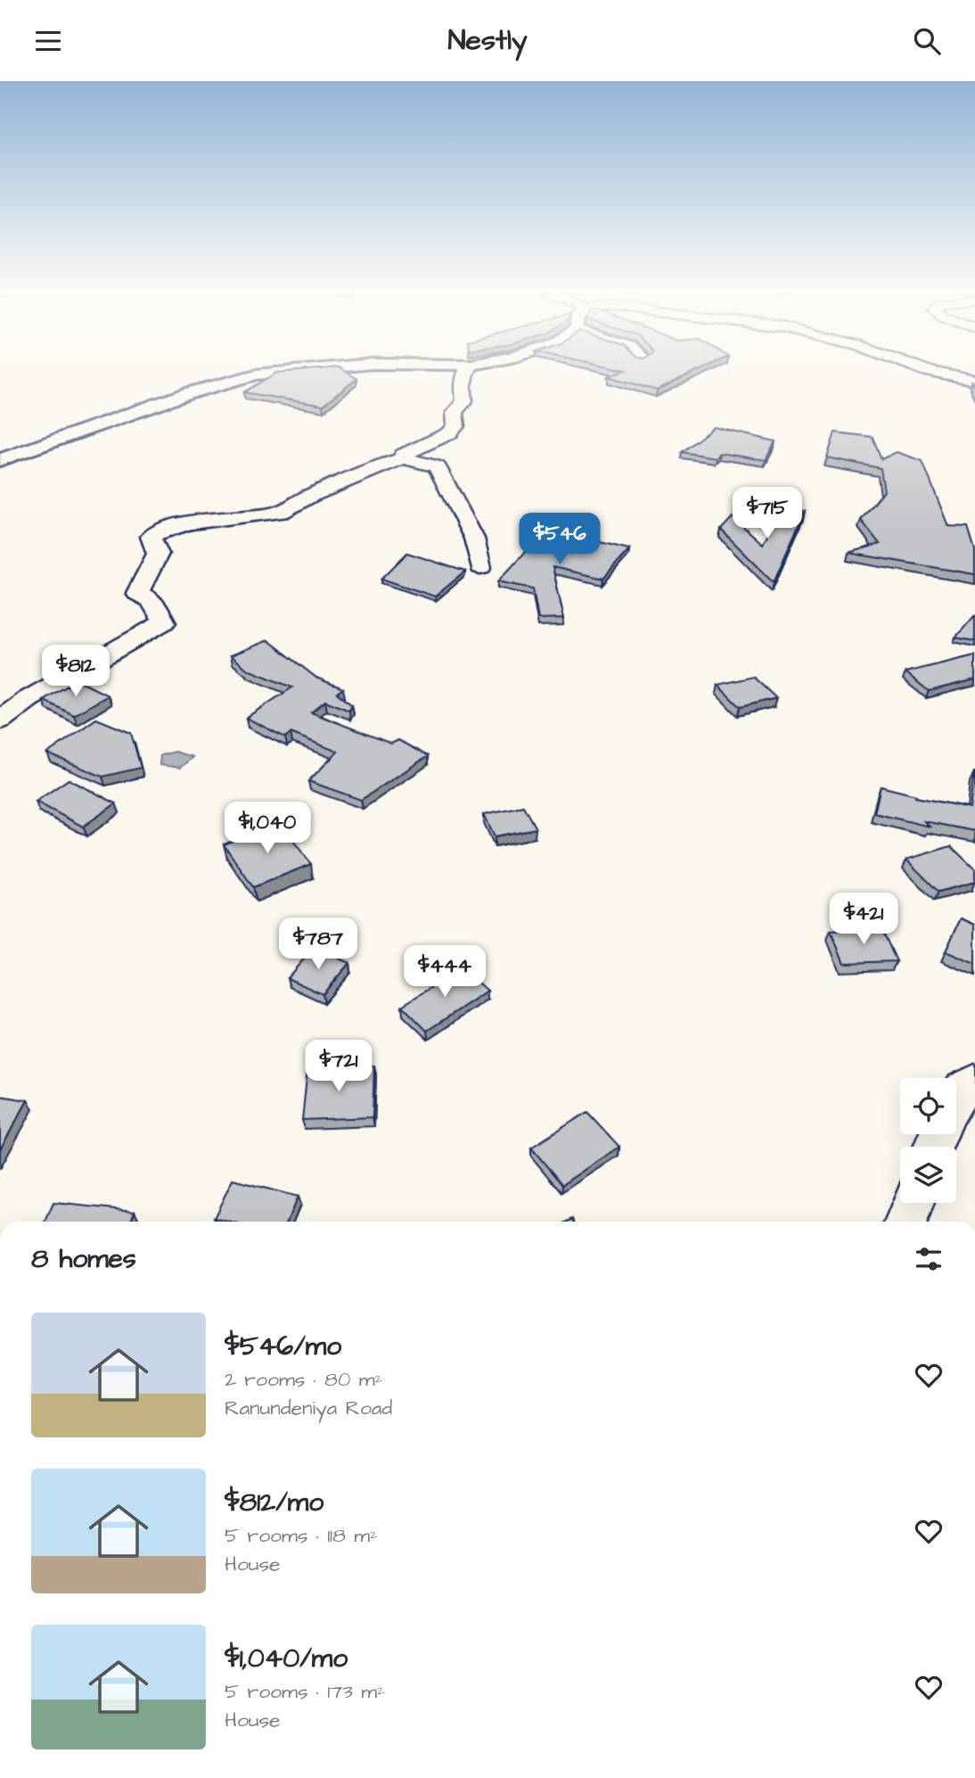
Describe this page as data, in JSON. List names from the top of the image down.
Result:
{
  "page": {
    "header": "Nestly",
    "price": [
      "$715",
      "$546",
      "$812",
      "$1,040",
      "$421",
      "$787",
      "$444",
      "$721"
    ],
    "heading": "8 homes",
    "list": [
      {
        "name": "$546/mo",
        "note": "2 rooms · 80 m² · Ranundeniya Road"
      },
      {
        "name": "$812/mo",
        "note": "5 rooms · 118 m² · House"
      },
      {
        "name": "$1,040/mo",
        "note": "5 rooms · 173 m² · House"
      }
    ]
  }
}
